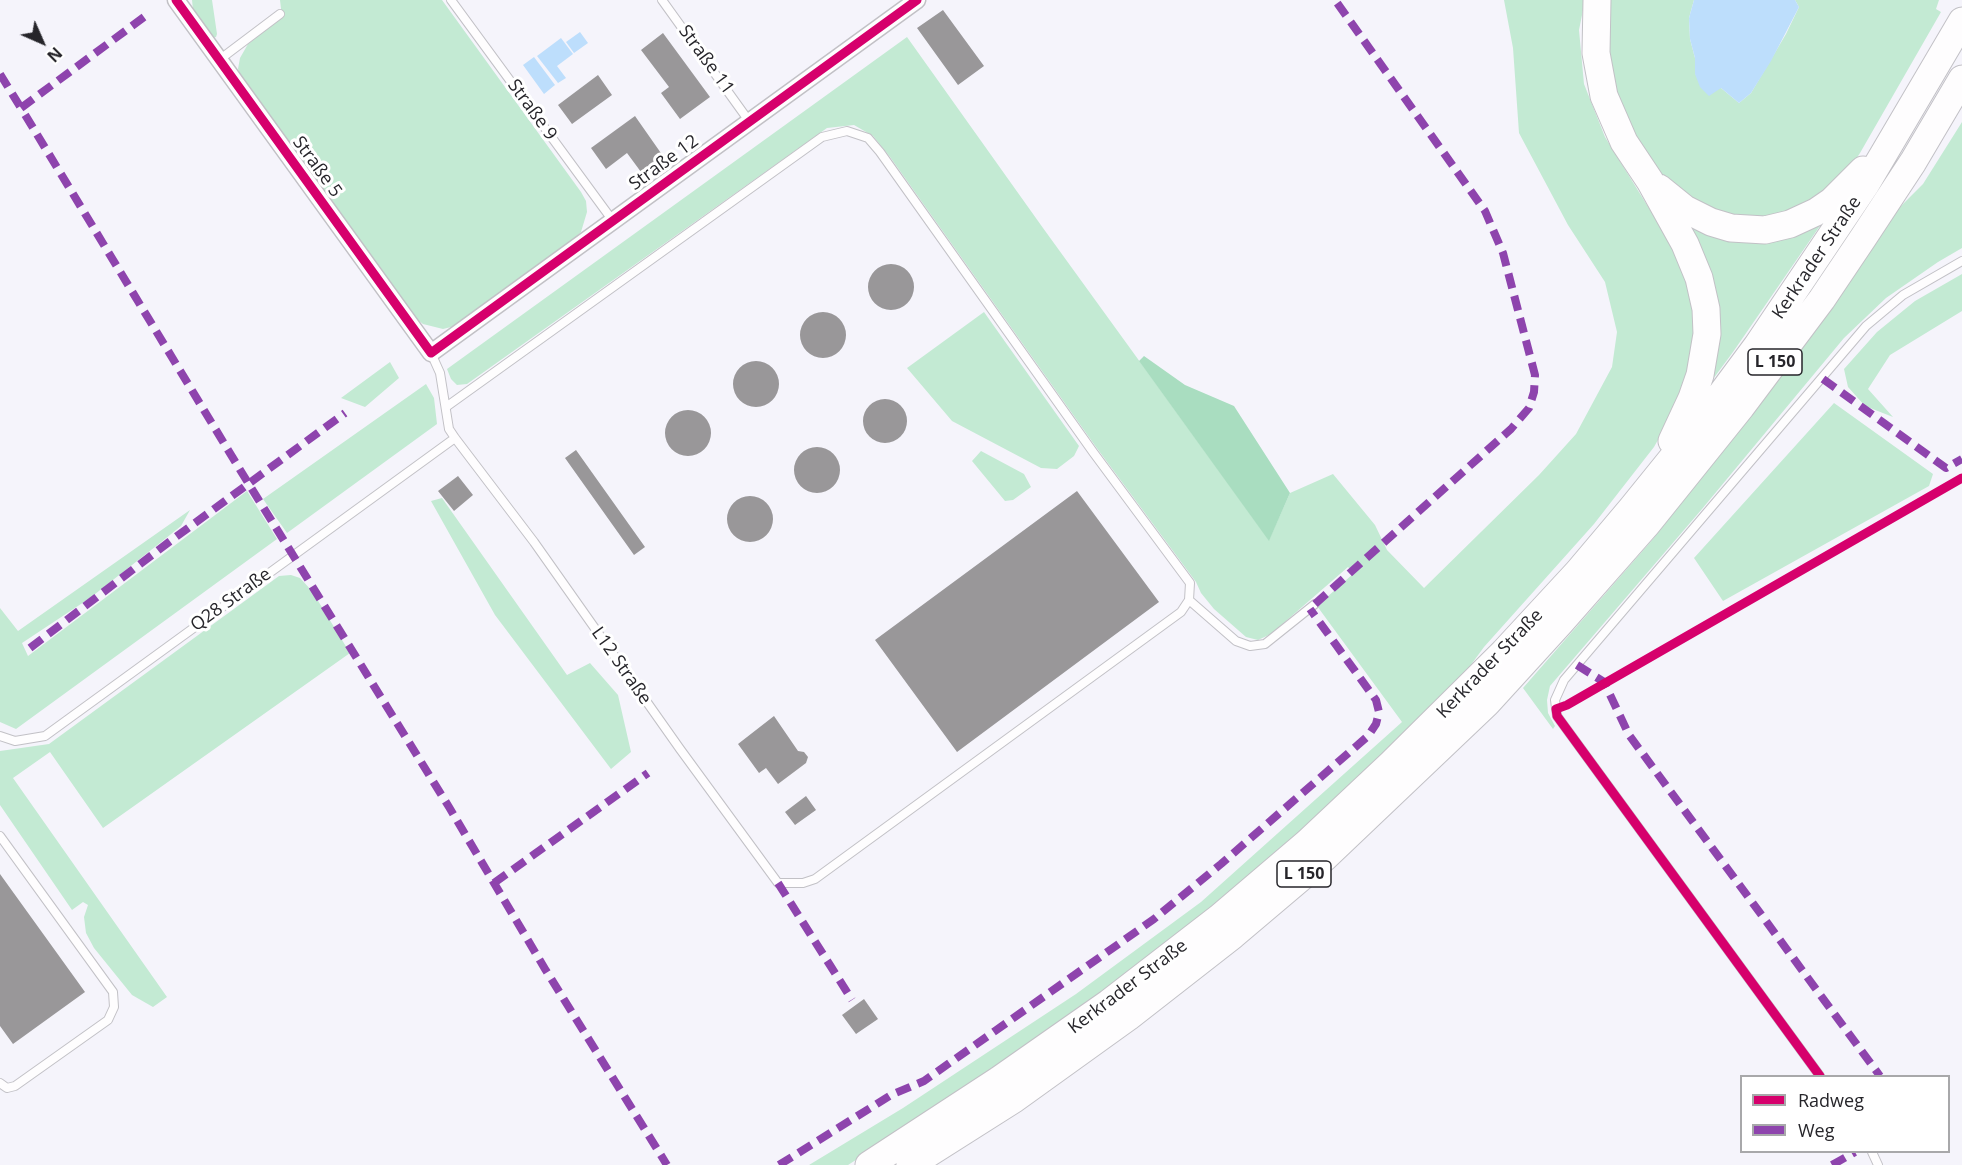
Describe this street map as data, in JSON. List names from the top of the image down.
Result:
{
  "streets": {
    "highway": ["Kerkrader Straße", "L 150"],
    "street": ["Straße 12", "Straße 5"],
    "lane": [
      "Straße 11",
      "Straße 9",
      "Q28 Straße",
      "L12 Straße"
    ]
  },
  "crossings": [
    ["Straße 11", "Straße 12"],
    ["Straße 9", "Straße 12"],
    ["Straße 12", "Straße 5"],
    ["Kerkrader Straße", "L 150"],
    ["Q28 Straße", "L12 Straße"]
  ],
  "legend": ["Radweg", "Weg"],
  "north": "bottom right"
}
